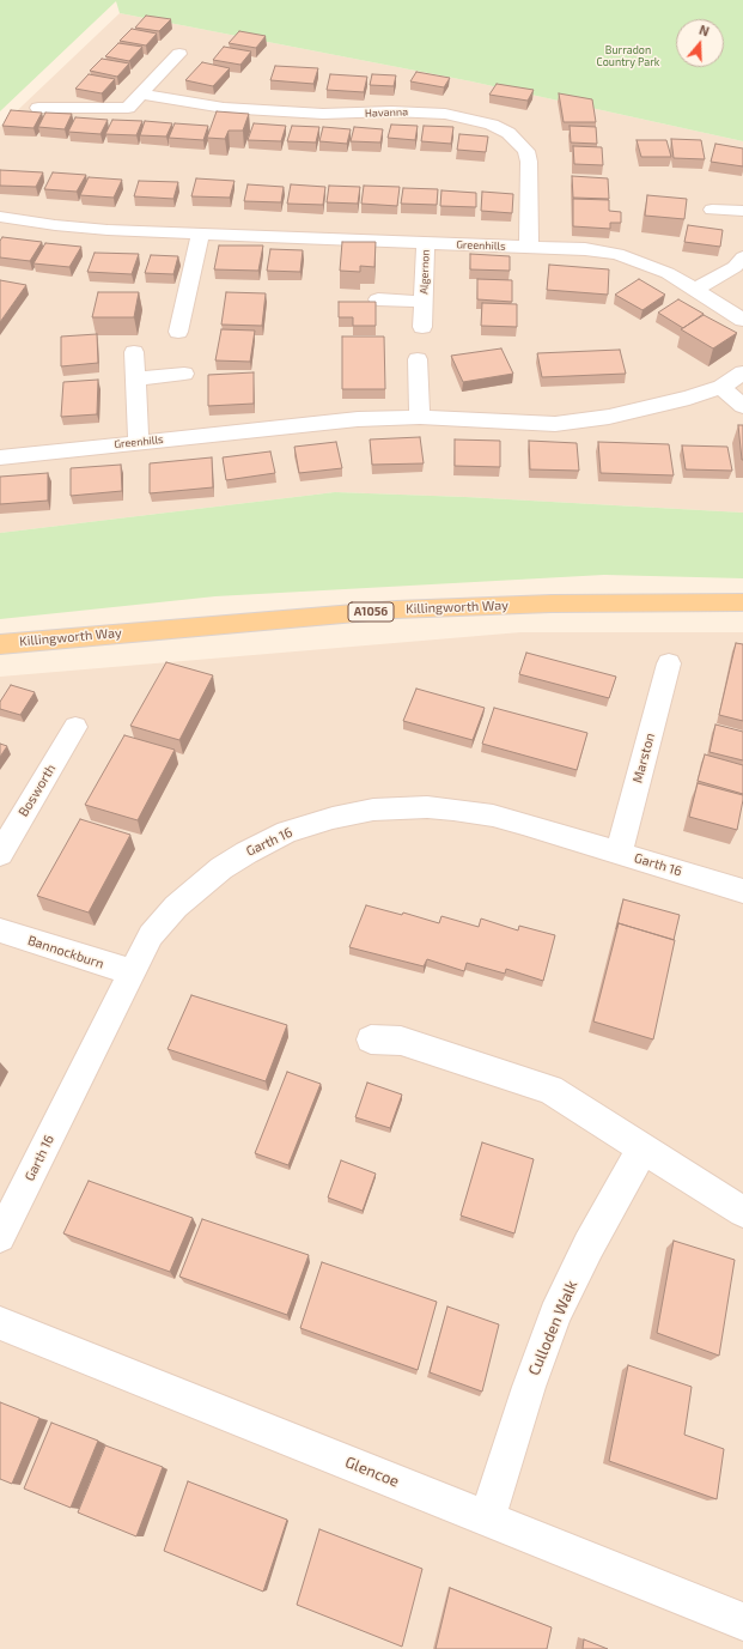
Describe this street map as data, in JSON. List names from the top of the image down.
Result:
{
  "streets": {
    "main road": ["Killingworth Way", "A1056"],
    "street": [
      "Havanna",
      "Greenhills",
      "Algernon",
      "Marston",
      "Bosworth",
      "Garth 16",
      "Bannockburn",
      "Culloden Walk",
      "Glencoe"
    ]
  },
  "crossings": [
    ["Havanna", "Greenhills"],
    ["Greenhills", "Algernon"],
    ["Marston", "Garth 16"],
    ["Garth 16", "Bannockburn"],
    ["Culloden Walk", "Glencoe"]
  ],
  "parks": ["Burradon Country Park"],
  "north": "top"
}
